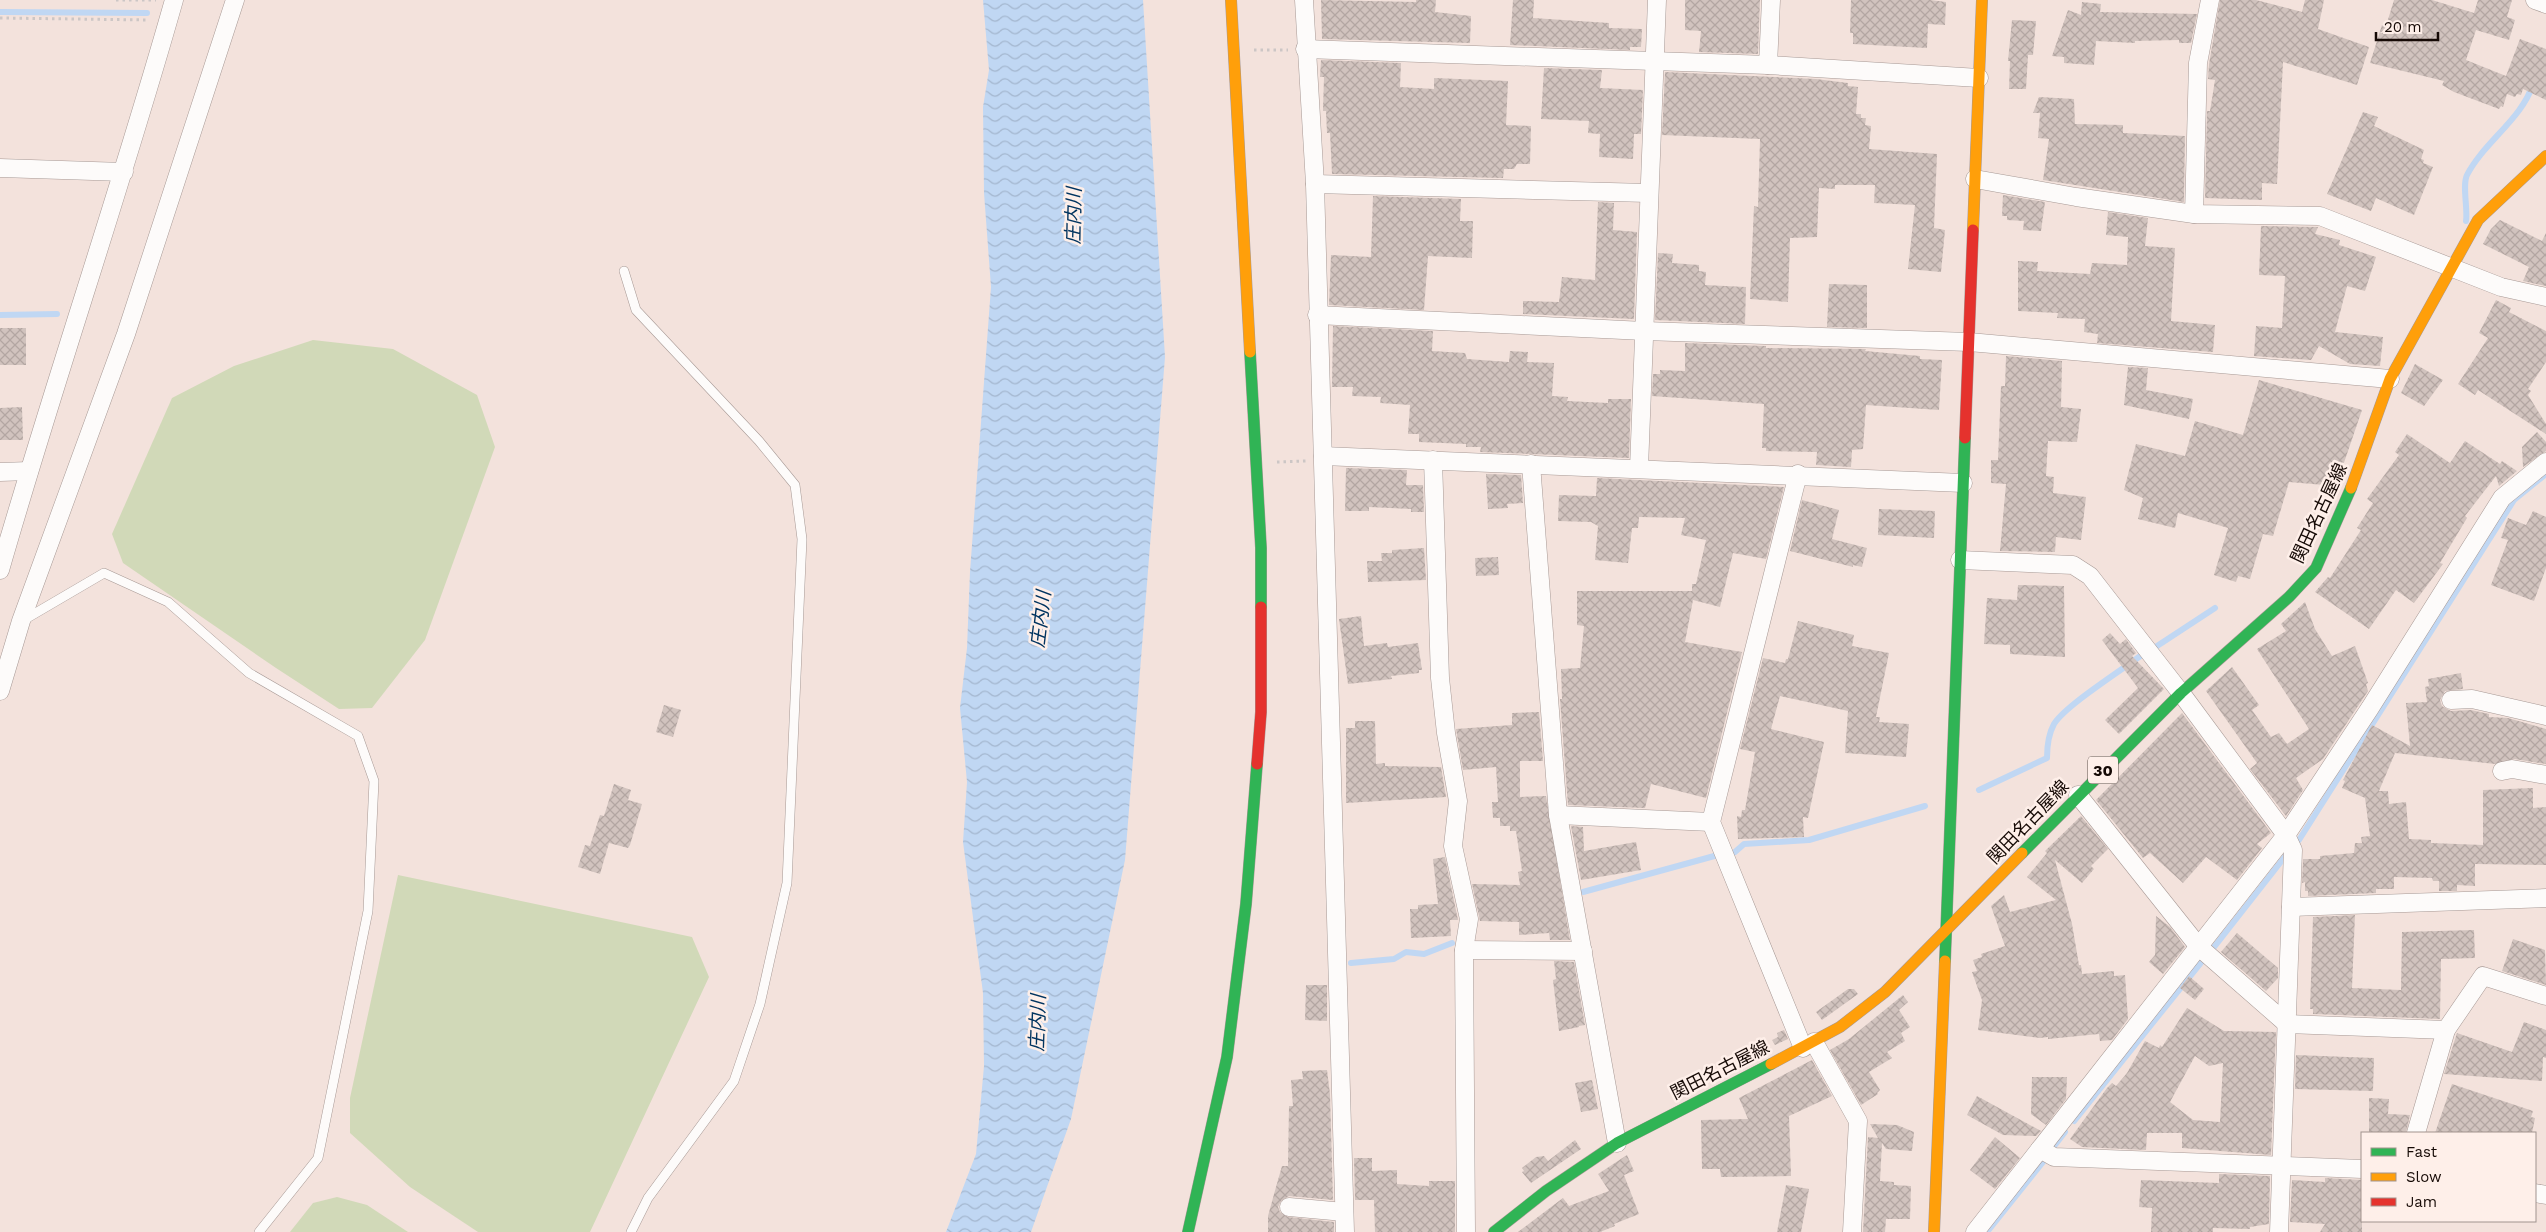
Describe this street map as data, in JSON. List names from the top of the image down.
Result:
{
  "streets": {
    "street": ["関田名古屋線", "30"]
  },
  "water": ["庄内川"],
  "legend": ["Fast", "Slow", "Jam"],
  "scale_bar": "20 m"
}
